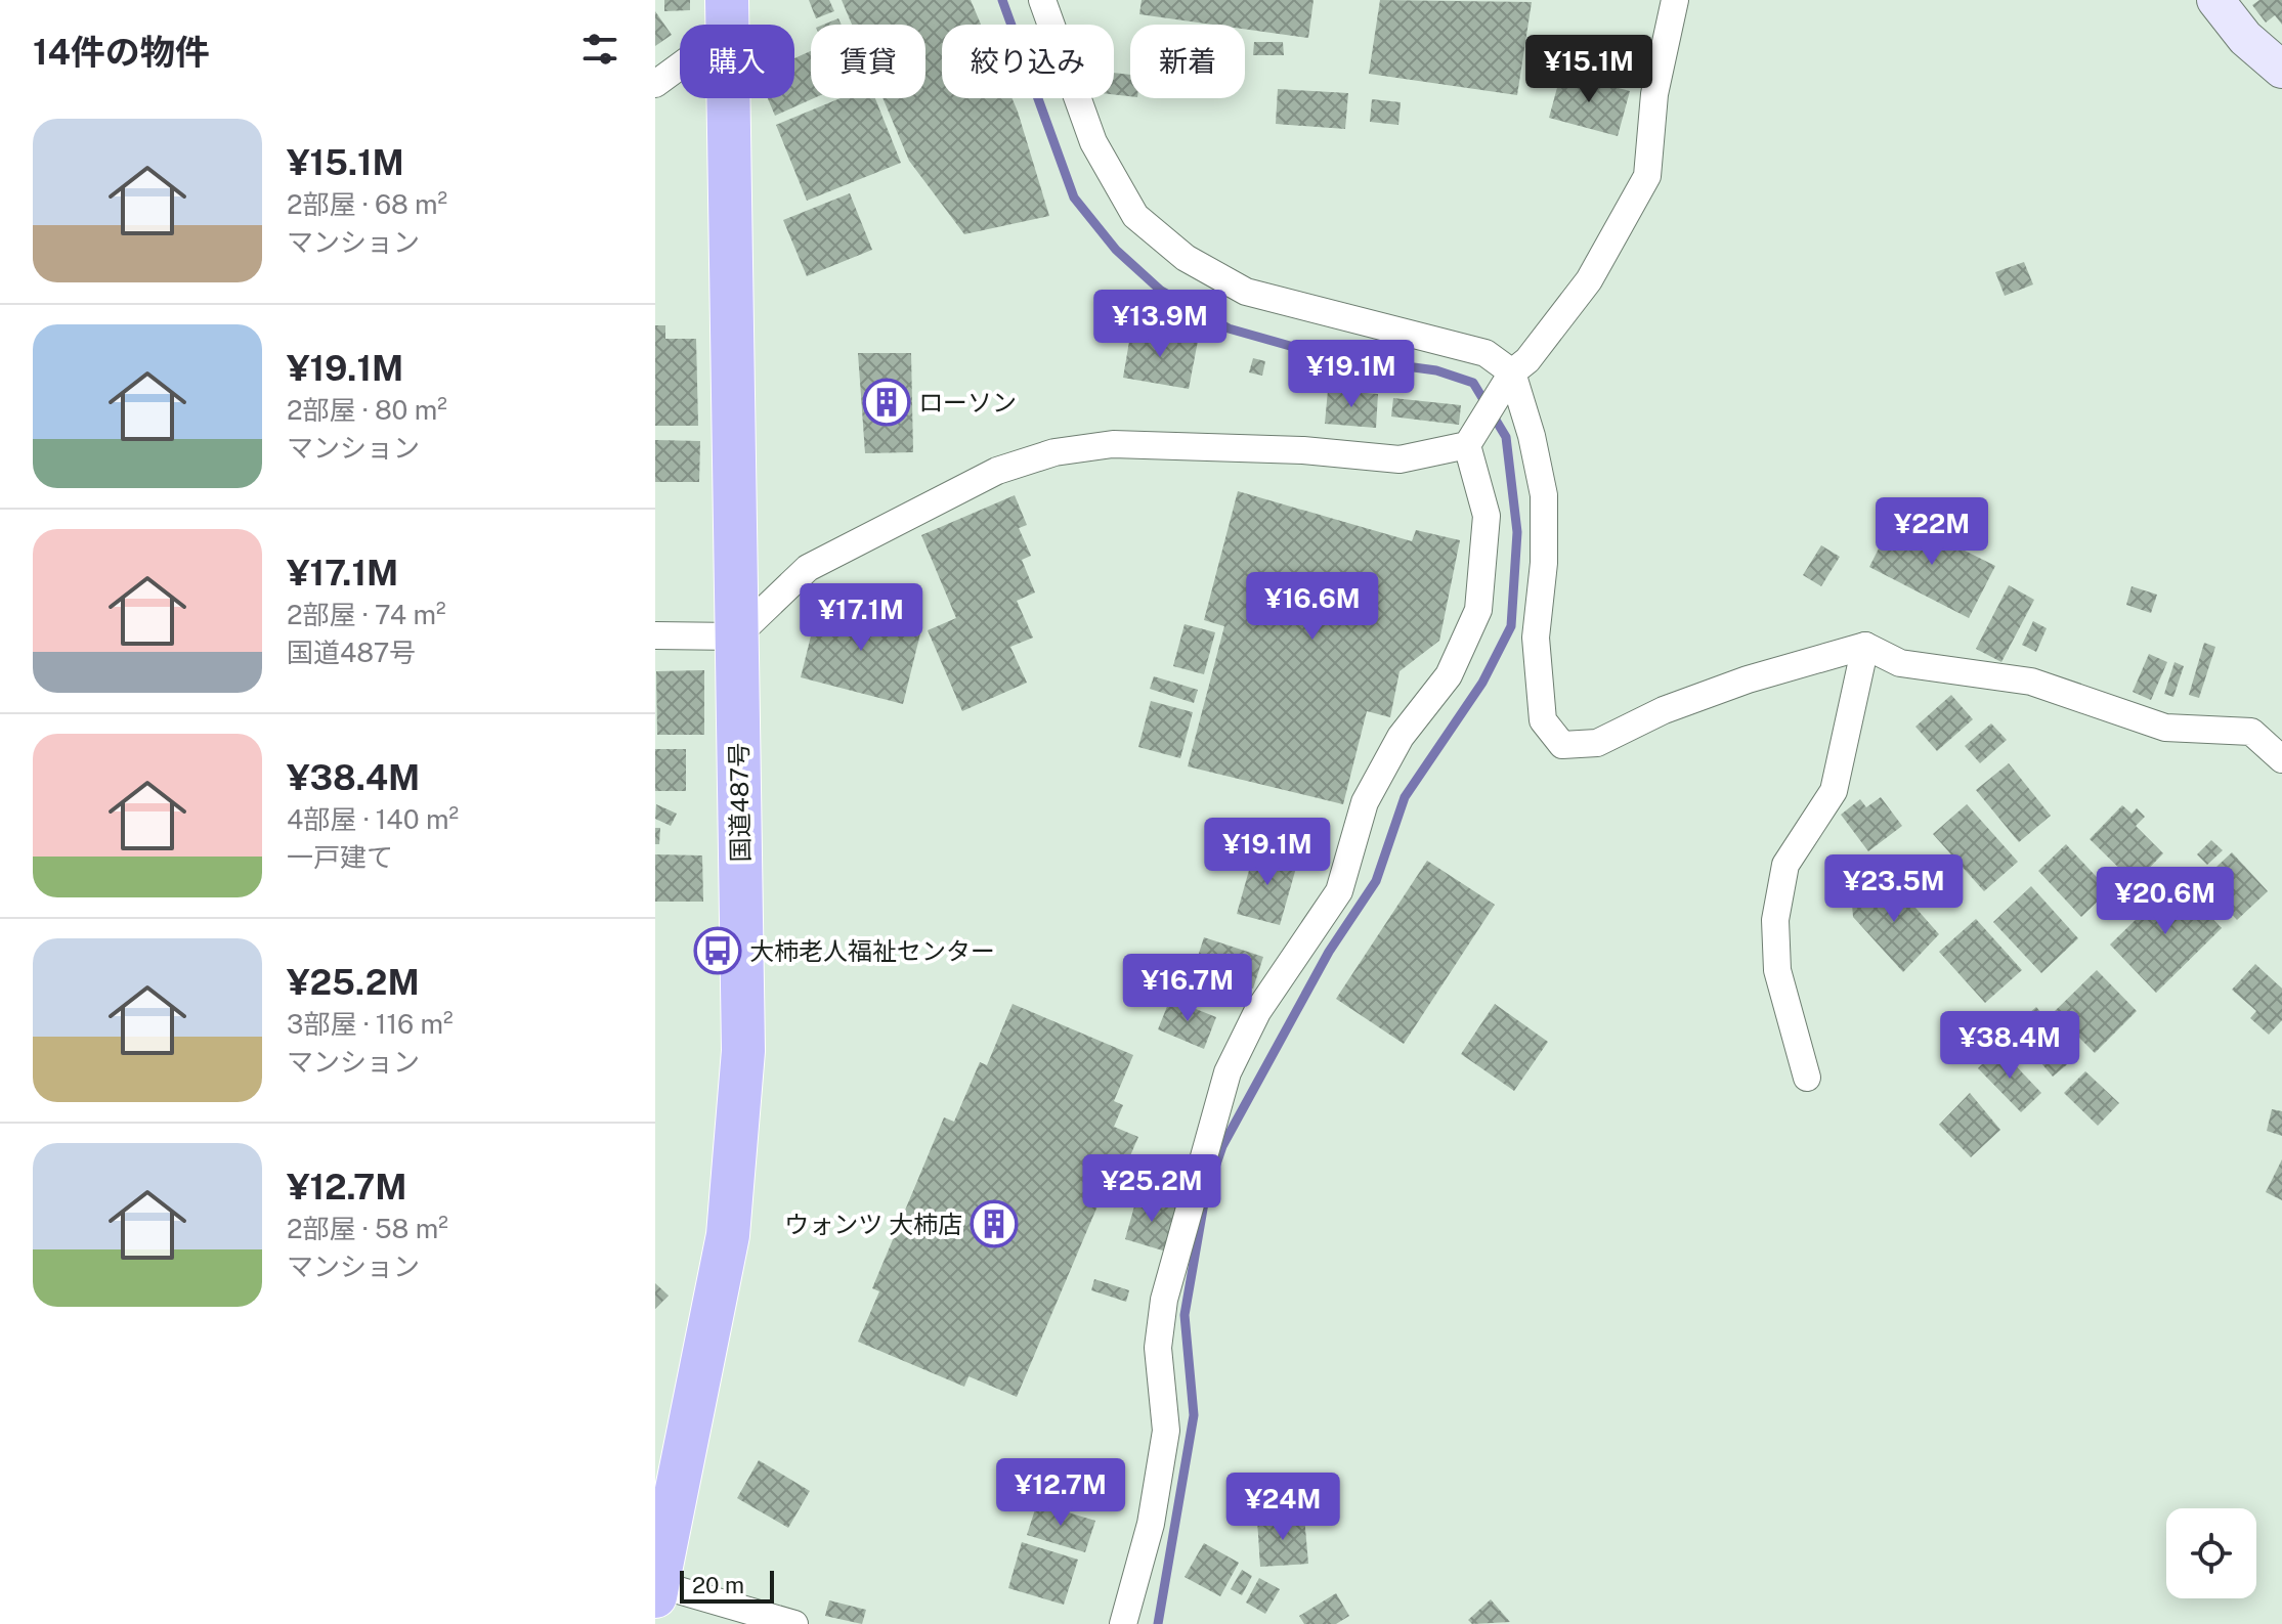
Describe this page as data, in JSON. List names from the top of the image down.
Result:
{
  "streets": {
    "highway": ["国道487号"]
  },
  "places": {
    "building": ["ローソン", "ウォンツ 大柿店"],
    "bus stop": ["大柿老人福祉センター"]
  },
  "scale_bar": "20 m",
  "page": {
    "heading": "14件の物件",
    "chip": [
      "購入",
      "賃貸",
      "絞り込み",
      "新着"
    ],
    "price": [
      "¥15.1M",
      "¥13.9M",
      "¥19.1M",
      "¥22M",
      "¥16.6M",
      "¥17.1M",
      "¥19.1M",
      "¥23.5M",
      "¥20.6M",
      "¥16.7M",
      "¥38.4M",
      "¥25.2M",
      "¥12.7M",
      "¥24M"
    ],
    "list": [
      {
        "name": "¥15.1M",
        "note": "2部屋 · 68 m² · マンション"
      },
      {
        "name": "¥19.1M",
        "note": "2部屋 · 80 m² · マンション"
      },
      {
        "name": "¥17.1M",
        "note": "2部屋 · 74 m² · 国道487号"
      },
      {
        "name": "¥38.4M",
        "note": "4部屋 · 140 m² · 一戸建て"
      },
      {
        "name": "¥25.2M",
        "note": "3部屋 · 116 m² · マンション"
      },
      {
        "name": "¥12.7M",
        "note": "2部屋 · 58 m² · マンション"
      }
    ],
    "scale": "20 m"
  }
}
